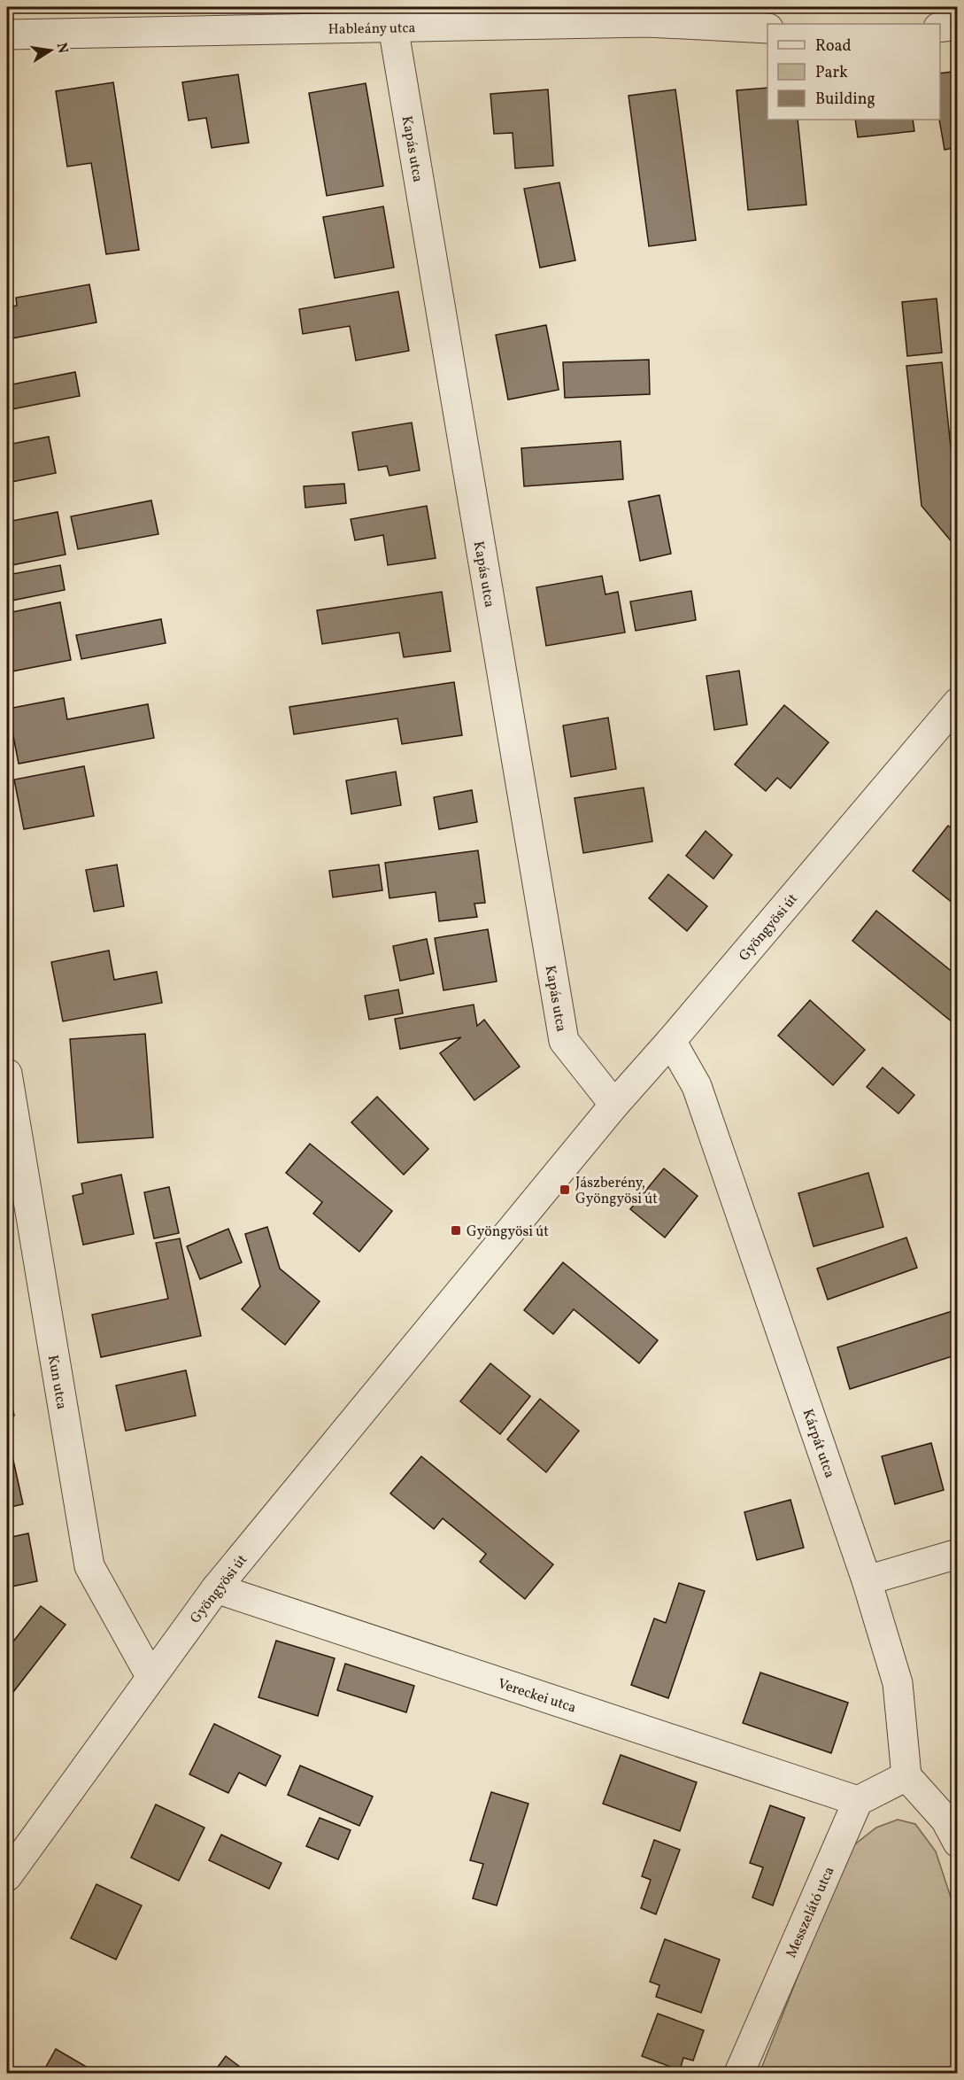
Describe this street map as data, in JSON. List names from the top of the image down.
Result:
{
  "streets": {
    "street": [
      "Hableány utca",
      "Kapás utca",
      "Gyöngyösi út",
      "Kun utca",
      "Kárpát utca",
      "Vereckei utca",
      "Messzelátó utca"
    ]
  },
  "crossings": [
    ["Hableány utca", "Kapás utca"],
    ["Kapás utca", "Gyöngyösi út"],
    ["Gyöngyösi út", "Kun utca"],
    ["Gyöngyösi út", "Kárpát utca"],
    ["Gyöngyösi út", "Vereckei utca"],
    ["Vereckei utca", "Messzelátó utca"]
  ],
  "places": {
    "transit": ["Jászberény, Gyöngyösi út", "Gyöngyösi út"]
  },
  "legend": ["Road", "Park", "Building"],
  "north": "right"
}
